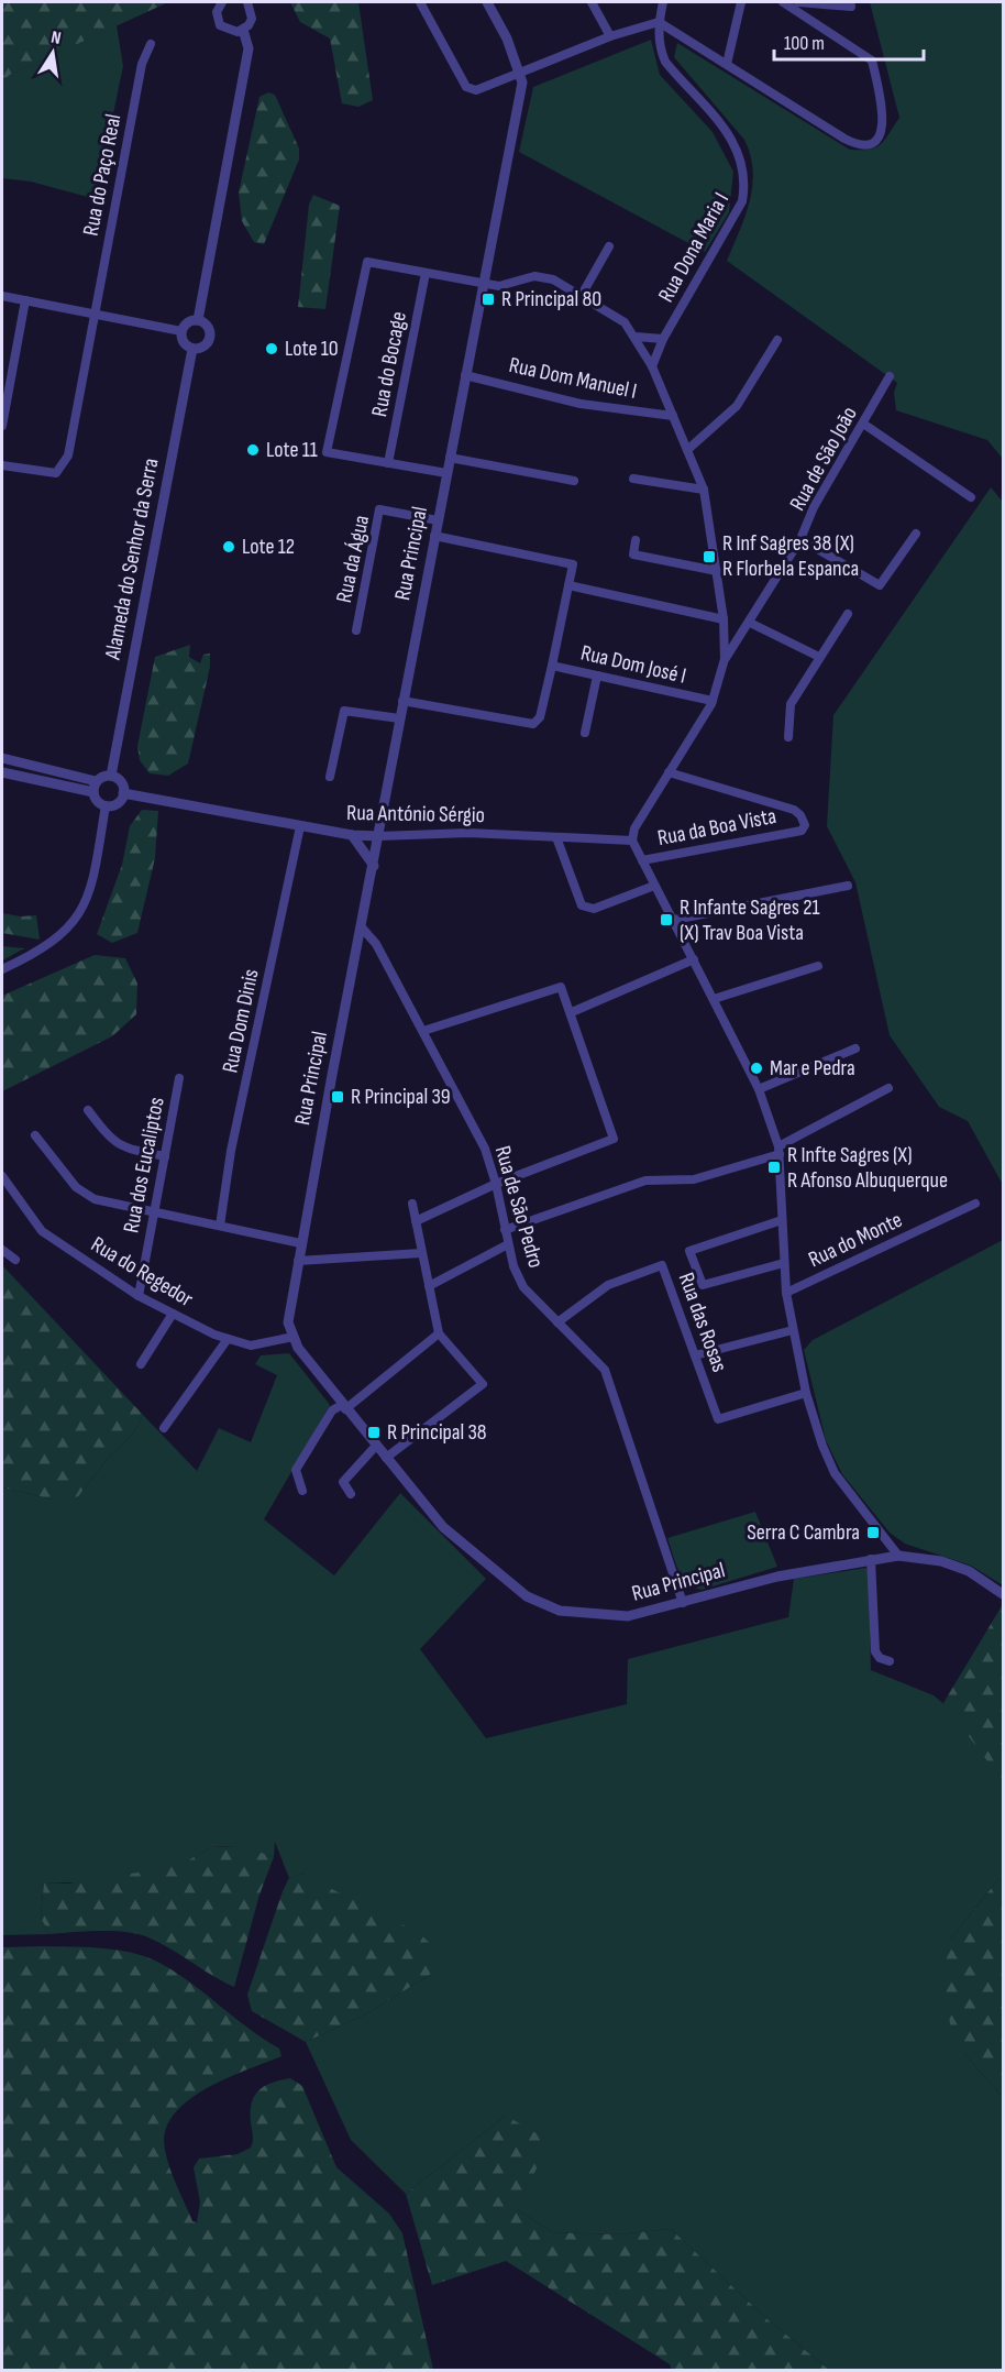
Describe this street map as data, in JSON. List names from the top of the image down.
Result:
{
  "streets": {
    "street": [
      "Rua do Paço Real",
      "Rua Dona Maria I",
      "Rua do Bocage",
      "Rua Dom Manuel I",
      "Rua de São João",
      "Rua Principal",
      "Alameda do Senhor da Serra",
      "Rua da Água",
      "Rua Dom José I",
      "Rua António Sérgio",
      "Rua da Boa Vista",
      "Rua Dom Dinis",
      "Rua dos Eucaliptos",
      "Rua de São Pedro",
      "Rua do Monte",
      "Rua do Regedor",
      "Rua das Rosas"
    ]
  },
  "crossings": [
    ["Rua Dom Manuel I", "Rua Principal"],
    ["Rua Principal", "Rua da Água"],
    ["Rua Principal", "Rua António Sérgio"],
    ["Rua Principal", "Rua de São Pedro"],
    ["Rua Principal", "Rua do Regedor"],
    ["Alameda do Senhor da Serra", "Rua António Sérgio"],
    ["Rua António Sérgio", "Rua Dom Dinis"],
    ["Rua dos Eucaliptos", "Rua do Regedor"],
    ["Rua de São Pedro", "Rua das Rosas"]
  ],
  "places": {
    "transit": [
      "R Principal 80",
      "R Inf Sagres 38 (X) R Florbela Espanca",
      "R Infante Sagres 21 (X) Trav Boa Vista",
      "R Principal 39",
      "R Infte Sagres (X) R Afonso Albuquerque",
      "R Principal 38",
      "Serra C Cambra"
    ],
    "other": [
      "Lote 10",
      "Lote 11",
      "Lote 12",
      "Mar e Pedra"
    ]
  },
  "scale_bar": "100 m",
  "north": "top"
}
